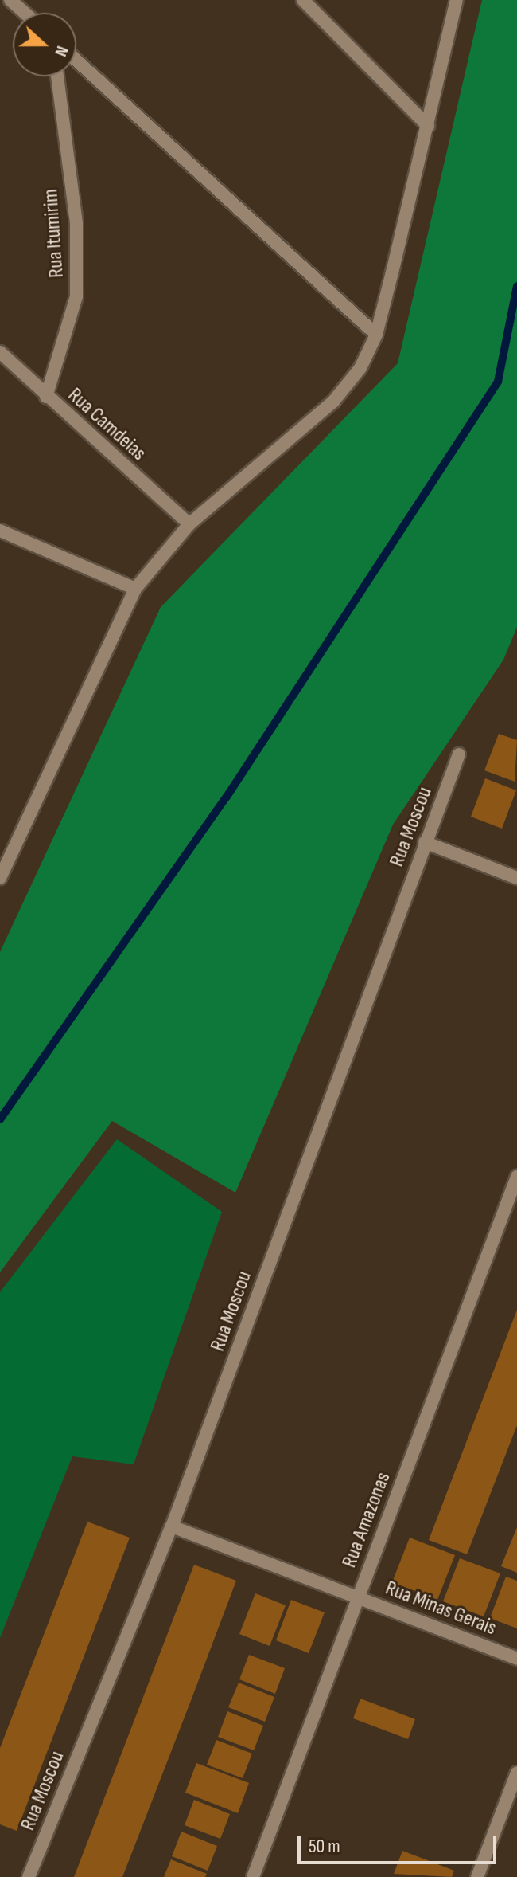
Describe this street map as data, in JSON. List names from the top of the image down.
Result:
{
  "streets": {
    "street": [
      "Rua Itumirim",
      "Rua Camdeias",
      "Rua Moscou",
      "Rua Amazonas",
      "Rua Minas Gerais"
    ]
  },
  "crossings": [
    ["Rua Itumirim", "Rua Camdeias"],
    ["Rua Moscou", "Rua Minas Gerais"],
    ["Rua Amazonas", "Rua Minas Gerais"]
  ],
  "scale_bar": "50 m",
  "north": "right"
}
